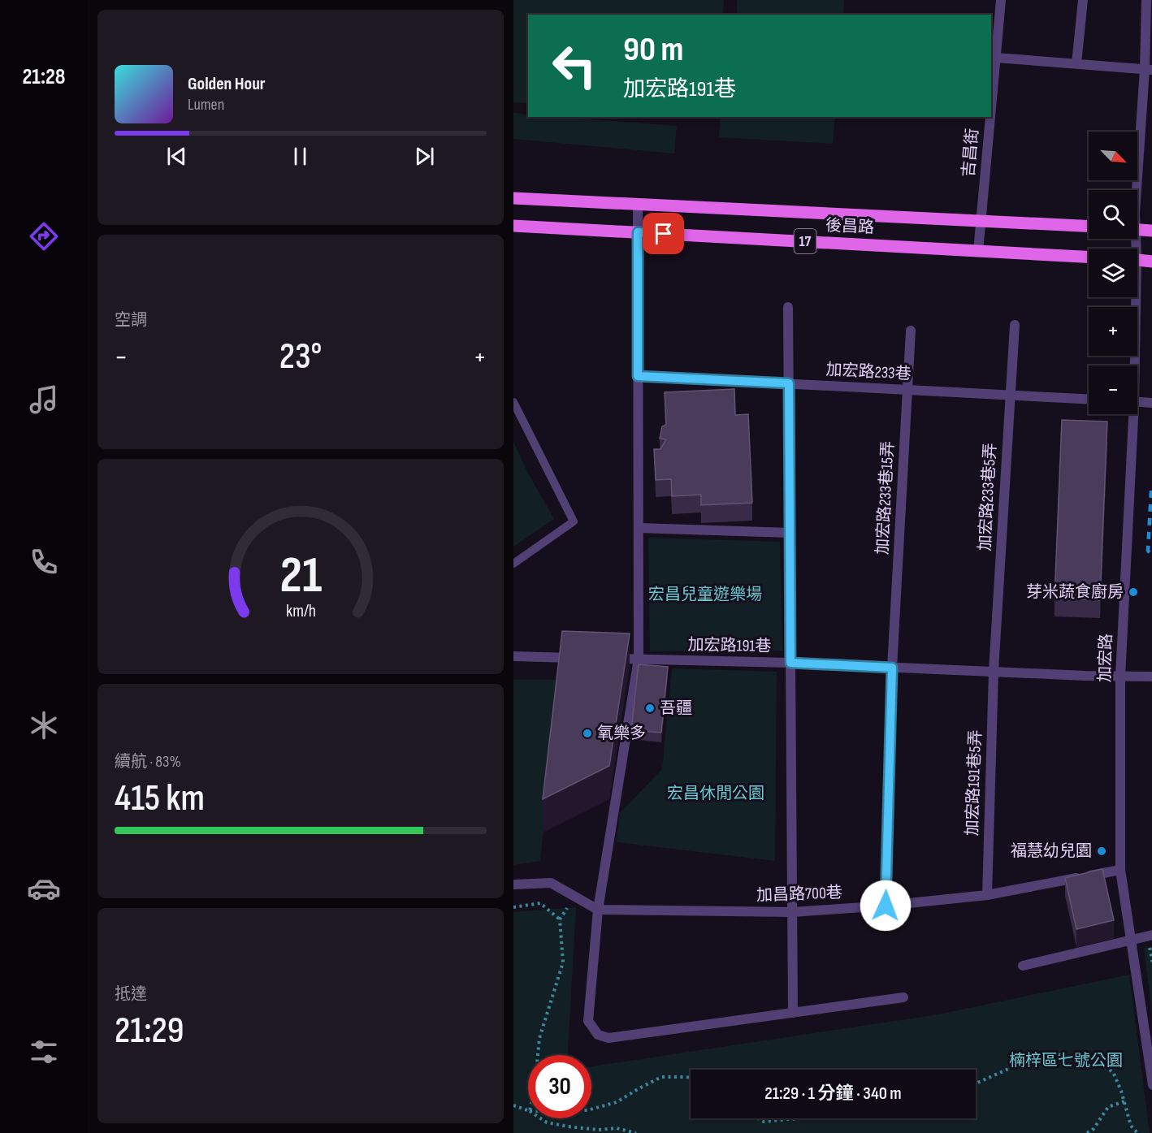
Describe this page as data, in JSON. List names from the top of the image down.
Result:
{
  "streets": {
    "main road": ["後昌路", "17"],
    "street": [
      "吉昌街",
      "加宏路233巷",
      "加宏路233巷5弄",
      "加宏路233巷15弄",
      "加宏路191巷",
      "加宏路",
      "加宏路191巷5弄",
      "加昌路700巷"
    ]
  },
  "crossings": [
    ["吉昌街", "後昌路"],
    ["加宏路233巷", "加宏路233巷5弄"],
    ["加宏路233巷", "加宏路233巷15弄"],
    ["加宏路233巷5弄", "加宏路191巷"],
    ["加宏路233巷5弄", "加宏路191巷5弄"],
    ["加宏路233巷15弄", "加宏路191巷"],
    ["加宏路233巷15弄", "加昌路700巷"],
    ["加宏路191巷", "加宏路"],
    ["加宏路191巷", "加宏路191巷5弄"],
    ["加宏路", "加昌路700巷"],
    ["加宏路191巷5弄", "加昌路700巷"]
  ],
  "parks": ["宏昌兒童遊樂場", "宏昌休閒公園", "楠梓區七號公園"],
  "places": [
    "芽米蔬食廚房",
    "吾疆",
    "氧樂多",
    "福慧幼兒園"
  ],
  "north": "bottom right",
  "page": {
    "tabs": "21:28",
    "turn": ["90 m", "加宏路191巷"],
    "song": ["Golden Hour", "Lumen"],
    "map_buttons": ["+", "−"],
    "tile": [
      "空調",
      ["續航 · 83%", "415 km"],
      ["抵達", "21:29"]
    ],
    "heat": ["−", "23°", "+"],
    "limit": "30",
    "trip": "21:29 · 1 分鐘 · 340 m",
    "gauge": ["21", "km/h"]
  }
}
